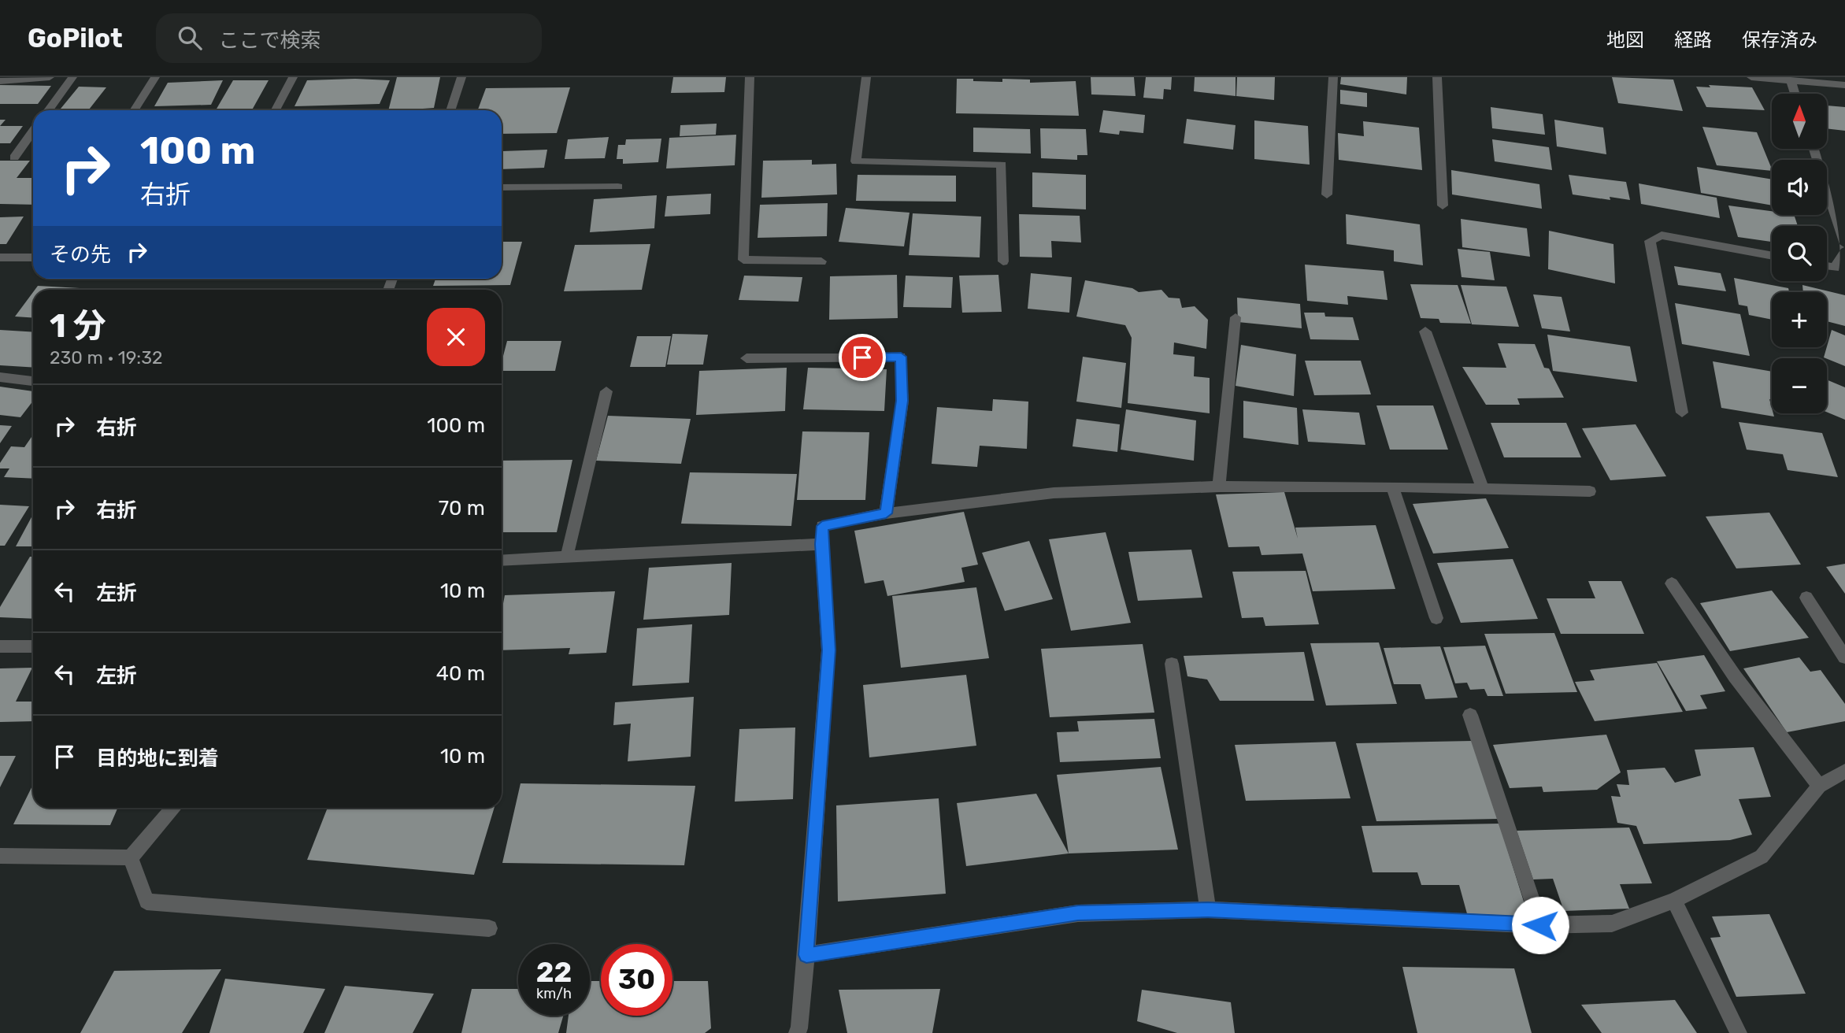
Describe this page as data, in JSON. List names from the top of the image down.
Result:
{
  "north": "top",
  "page": {
    "header": "GoPilot",
    "search": "ここで検索",
    "nav": ["地図", "経路", "保存済み"],
    "map_buttons": ["+", "−"],
    "turn": ["100 m", "右折"],
    "then": "その先",
    "heading": ["1 分", "230 m · 19:32"],
    "list": [
      {
        "name": "右折",
        "value": "100 m"
      },
      {
        "name": "右折",
        "value": "70 m"
      },
      {
        "name": "左折",
        "value": "10 m"
      },
      {
        "name": "左折",
        "value": "40 m"
      },
      {
        "name": "目的地に到着",
        "value": "10 m"
      }
    ],
    "speed": "22 km/h",
    "limit": "30"
  }
}
